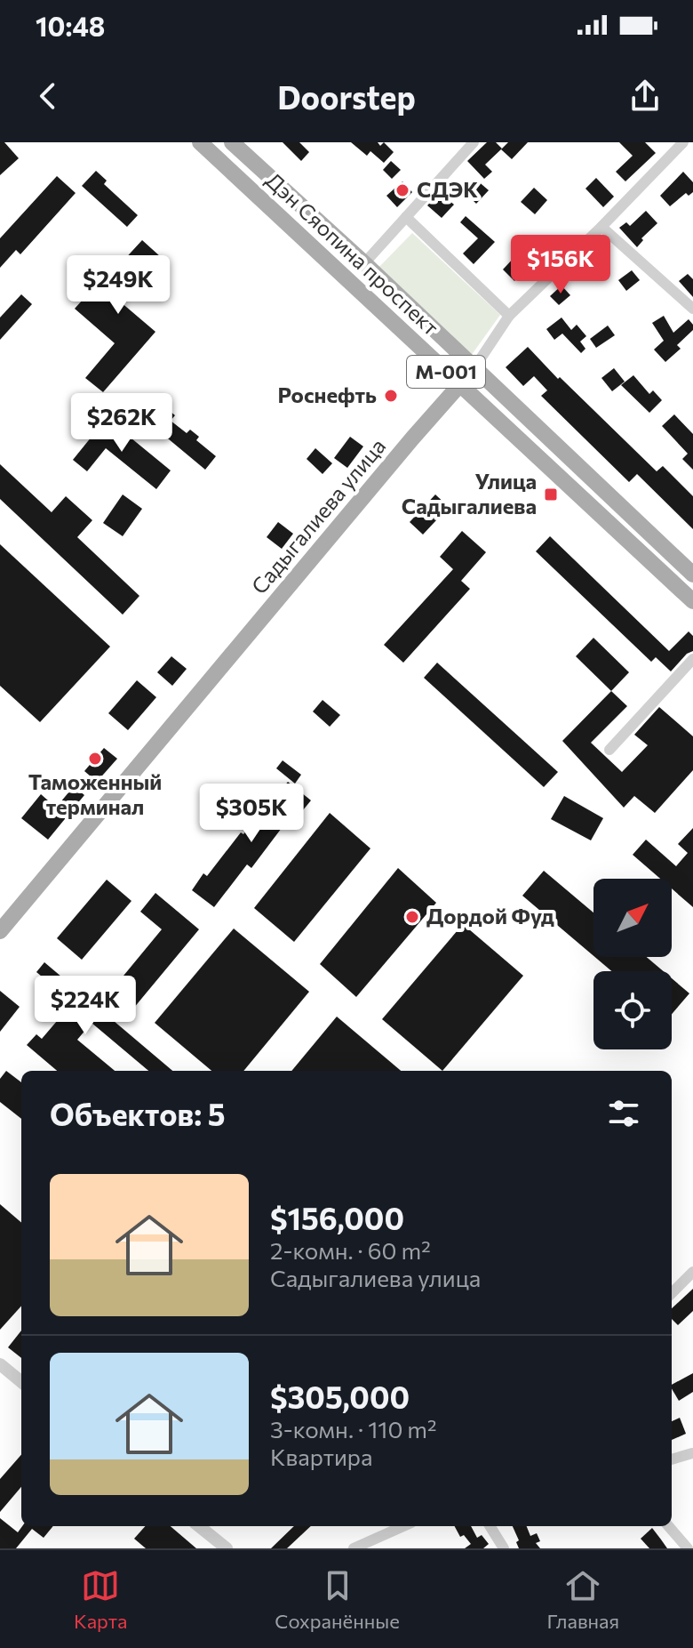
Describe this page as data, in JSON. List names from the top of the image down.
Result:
{
  "streets": {
    "main road": ["Дэн Сяопина проспект", "M-001", "Садыгалиева улица"]
  },
  "crossings": [
    ["Дэн Сяопина проспект", "Садыгалиева улица"]
  ],
  "places": {
    "other": [
      "СДЭК",
      "Роснефть",
      "Таможенный терминал",
      "Дордой Фуд"
    ],
    "transit": ["Улица Садыгалиева"]
  },
  "north": "top right",
  "page": {
    "status": "10:48",
    "header": "Doorstep",
    "price": [
      "$156K",
      "$249K",
      "$262K",
      "$305K",
      "$224K"
    ],
    "heading": "Объектов: 5",
    "list": [
      {
        "name": "$156,000",
        "note": "2-комн. · 60 m² · Садыгалиева улица"
      },
      {
        "name": "$305,000",
        "note": "3-комн. · 110 m² · Квартира"
      }
    ],
    "tabs": ["Карта", "Сохранённые", "Главная"]
  }
}
